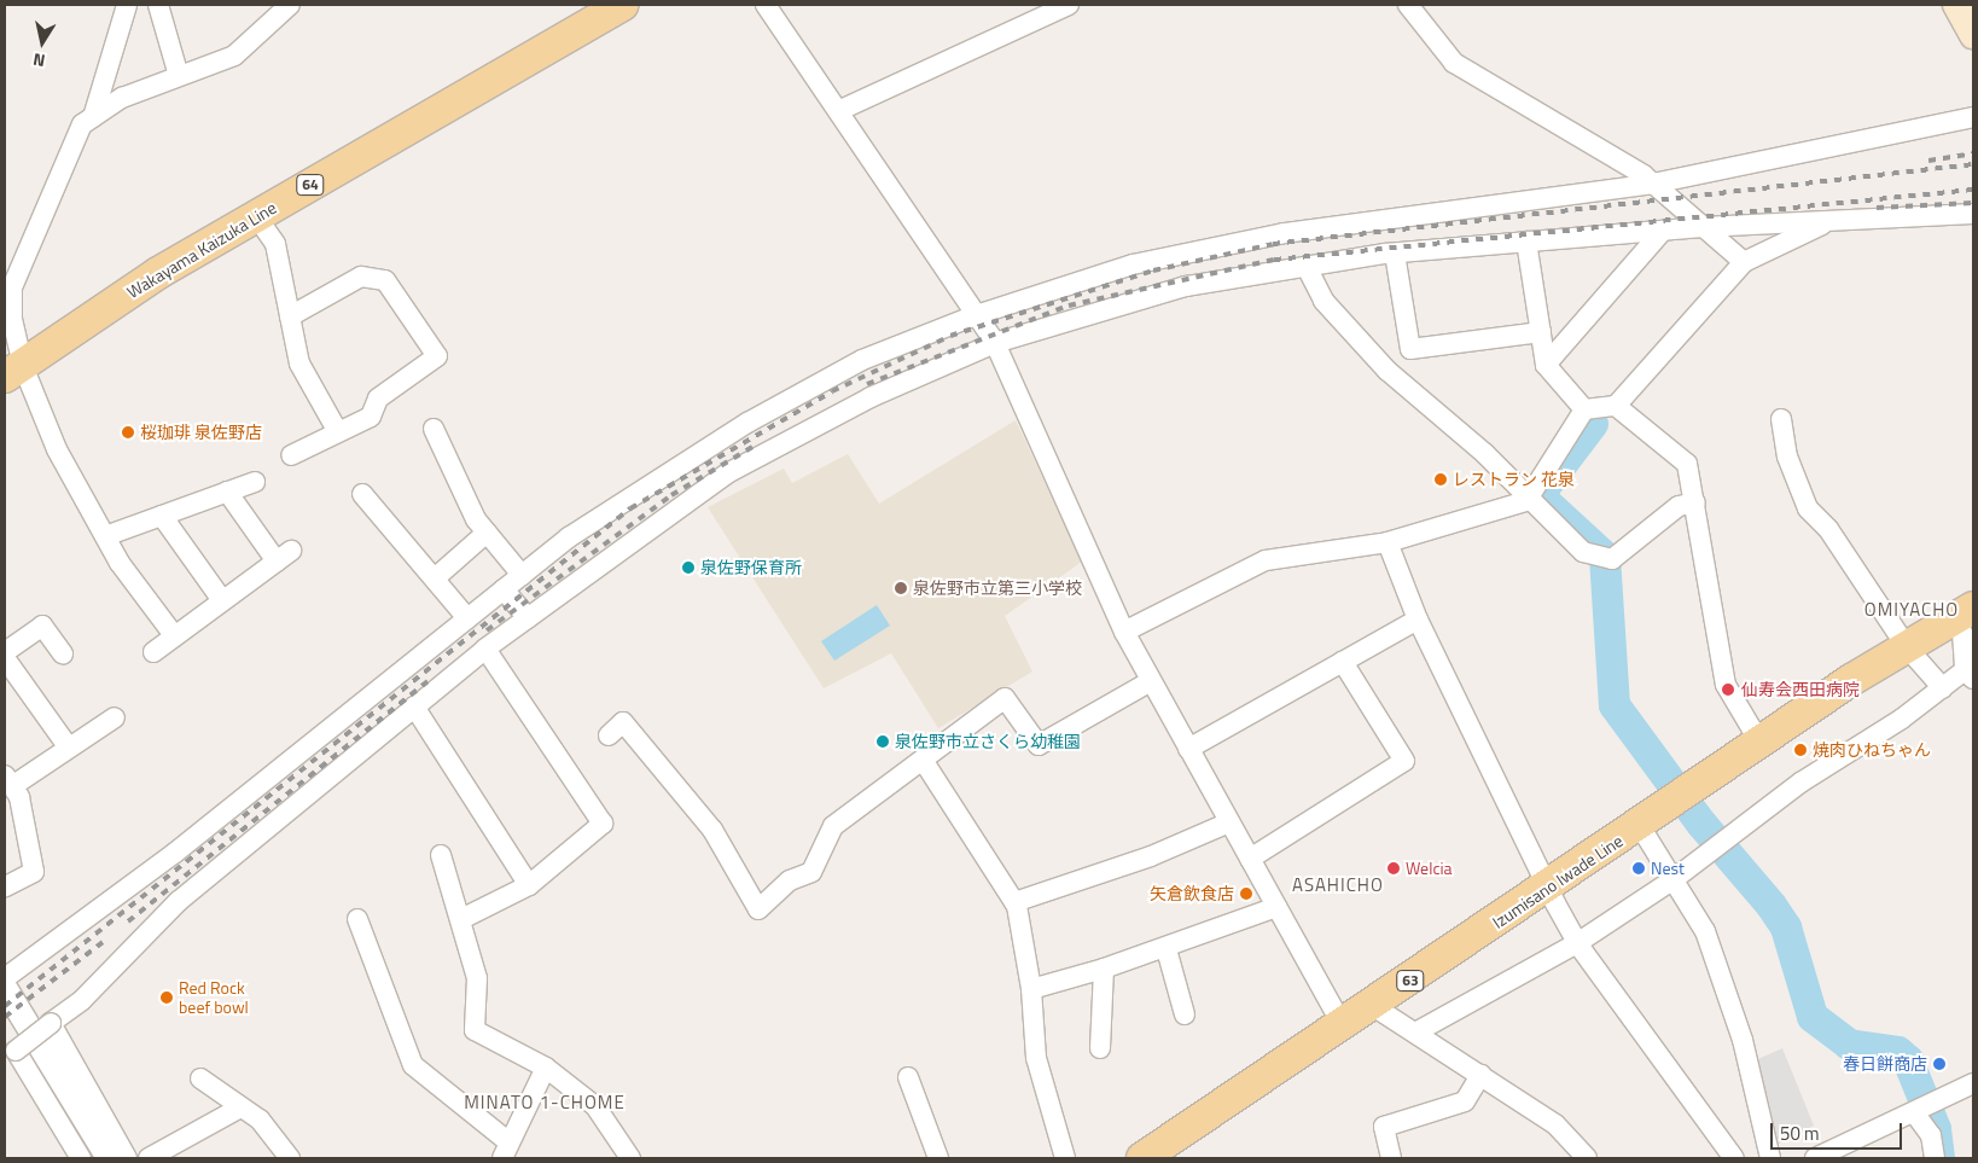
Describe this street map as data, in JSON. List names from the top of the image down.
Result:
{
  "streets": {
    "main road": [
      "64",
      "Wakayama Kaizuka Line",
      "Izumisano Iwade Line",
      "63"
    ]
  },
  "districts": ["OMIYACHO", "ASAHICHO", "MINATO 1-CHOME"],
  "places": [
    "桜珈琲 泉佐野店",
    "レストラン 花泉",
    "泉佐野保育所",
    "泉佐野市立第三小学校",
    "仙寿会西田病院",
    "泉佐野市立さくら幼稚園",
    "焼肉ひねちゃん",
    "Welcia",
    "Nest",
    "矢倉飲食店",
    "Red Rock beef bowl",
    "春日餅商店"
  ],
  "scale_bar": "50 m",
  "north": "bottom"
}
